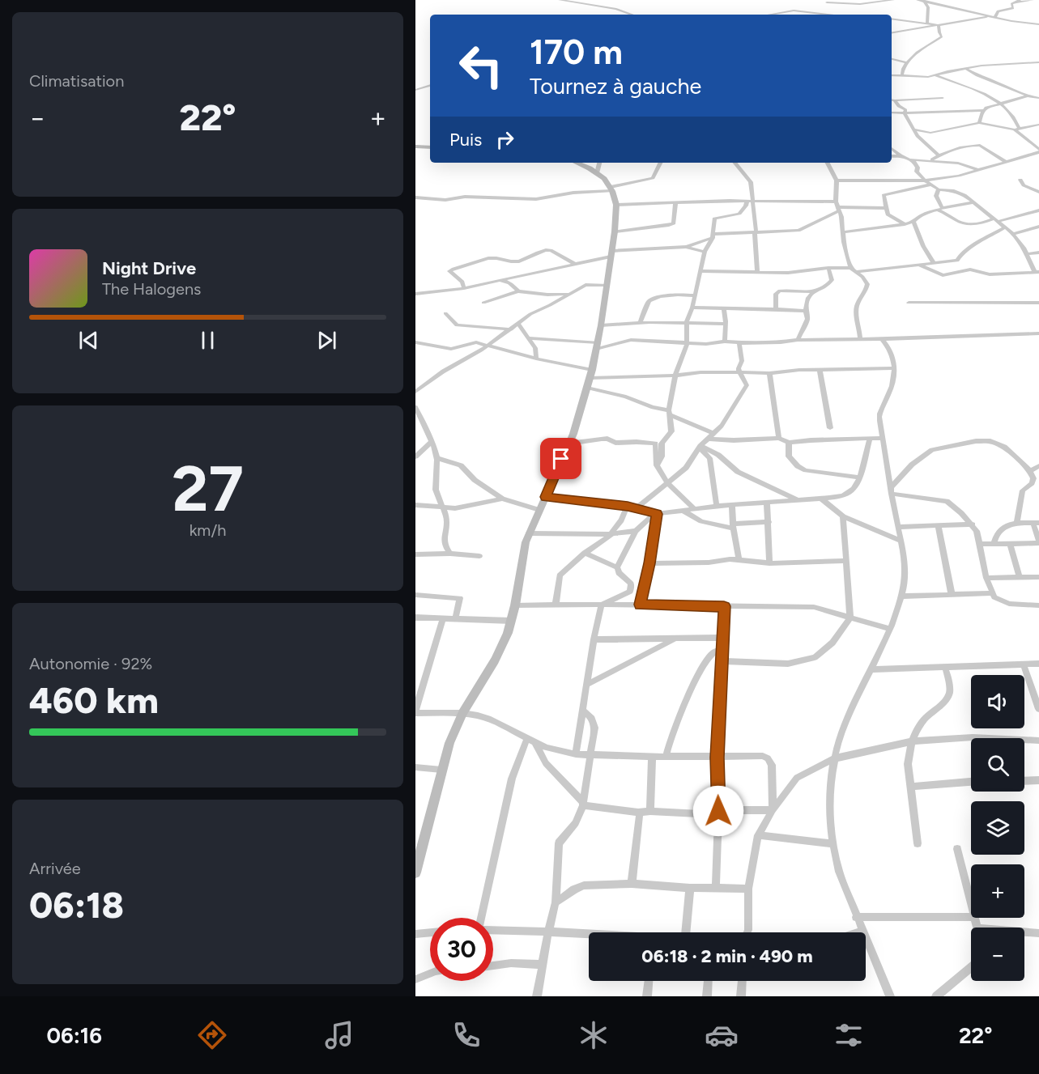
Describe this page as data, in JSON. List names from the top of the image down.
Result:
{
  "page": {
    "tile": [
      "Climatisation",
      ["27", "km/h"],
      ["Autonomie · 92%", "460 km"],
      ["Arrivée", "06:18"]
    ],
    "turn": ["170 m", "Tournez à gauche"],
    "heat": ["−", "22°", "+"],
    "then": "Puis",
    "song": ["Night Drive", "The Halogens"],
    "map_buttons": ["+", "−"],
    "limit": "30",
    "trip": "06:18 · 2 min · 490 m",
    "tabs": ["06:16", "22°"]
  }
}
